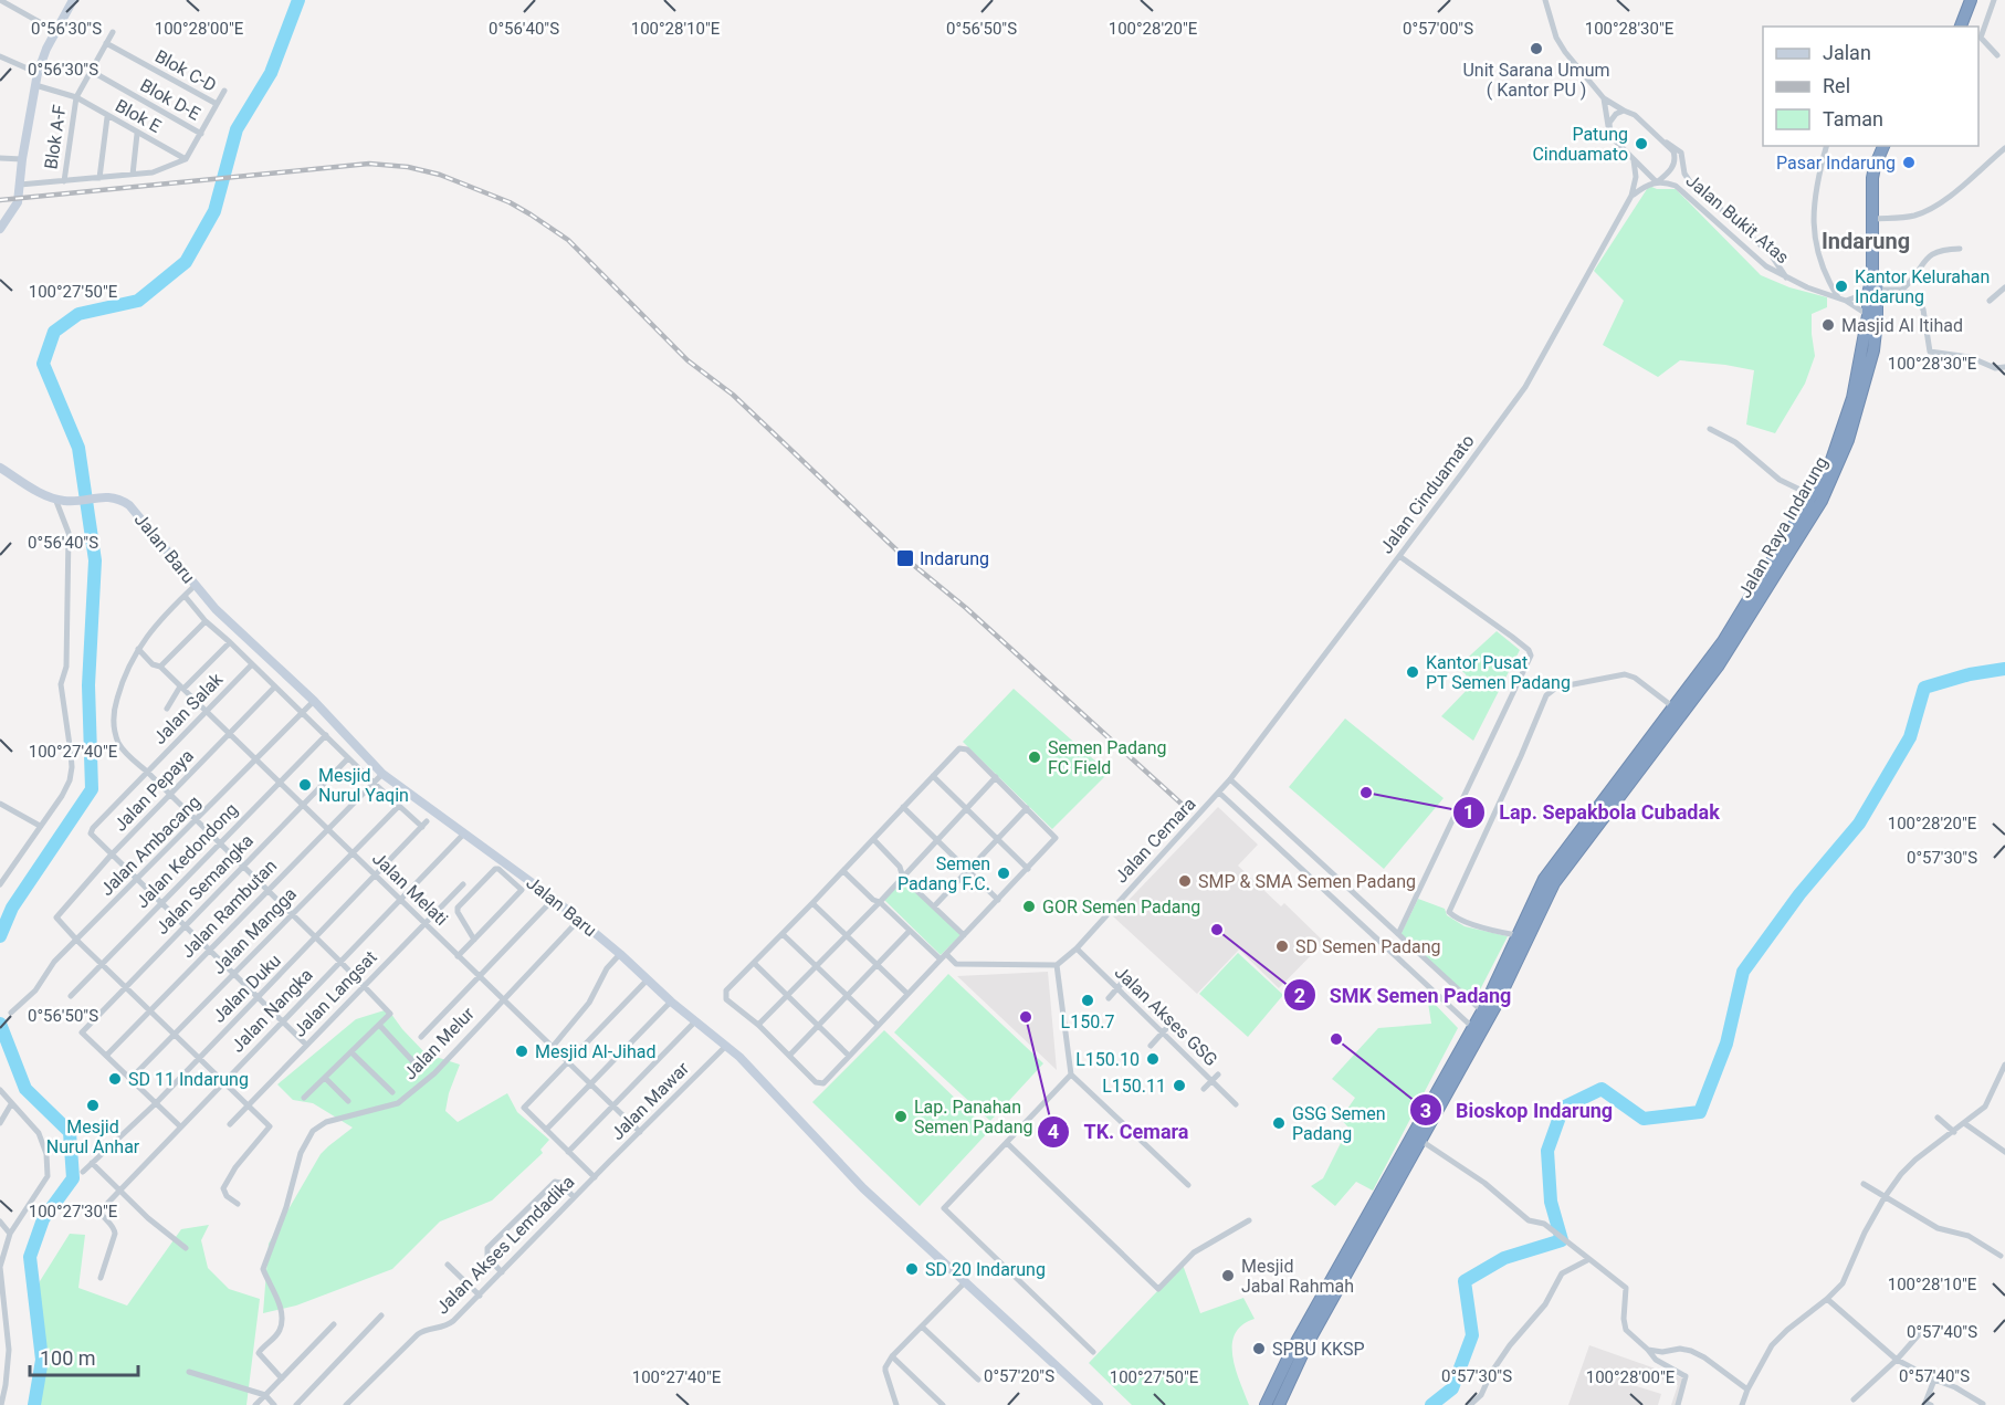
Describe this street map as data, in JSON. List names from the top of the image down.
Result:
{
  "streets": {
    "highway": ["Jalan Raya Indarung"],
    "street": [
      "Blok C-D",
      "Blok D-E",
      "Blok E",
      "Blok A-F",
      "Jalan Bukit Atas",
      "Jalan Cinduamato",
      "Jalan Baru",
      "Jalan Salak",
      "Jalan Pepaya",
      "Jalan Cemara",
      "Jalan Ambacang",
      "Jalan Kedondong",
      "Jalan Semangka",
      "Jalan Melati",
      "Jalan Rambutan",
      "Jalan Mangga",
      "Jalan Duku",
      "Jalan Langsat",
      "Jalan Nangka",
      "Jalan Akses GSG",
      "Jalan Melur",
      "Jalan Mawar",
      "Jalan Akses Lemdadika"
    ]
  },
  "crossings": [
    ["Blok E", "Blok A-F"],
    ["Jalan Bukit Atas", "Jalan Cinduamato"],
    ["Jalan Bukit Atas", "Jalan Raya Indarung"],
    ["Jalan Cinduamato", "Jalan Cemara"],
    ["Jalan Baru", "Jalan Ambacang"],
    ["Jalan Baru", "Jalan Rambutan"],
    ["Jalan Baru", "Jalan Nangka"],
    ["Jalan Baru", "Jalan Melur"],
    ["Jalan Baru", "Jalan Mawar"],
    ["Jalan Salak", "Jalan Pepaya"],
    ["Jalan Salak", "Jalan Melati"],
    ["Jalan Pepaya", "Jalan Ambacang"],
    ["Jalan Pepaya", "Jalan Melati"],
    ["Jalan Cemara", "Jalan Akses GSG"],
    ["Jalan Ambacang", "Jalan Melati"],
    ["Jalan Kedondong", "Jalan Melati"],
    ["Jalan Semangka", "Jalan Melati"],
    ["Jalan Semangka", "Jalan Rambutan"],
    ["Jalan Melati", "Jalan Rambutan"],
    ["Jalan Melati", "Jalan Mangga"],
    ["Jalan Melati", "Jalan Duku"],
    ["Jalan Melati", "Jalan Langsat"],
    ["Jalan Melati", "Jalan Nangka"],
    ["Jalan Melati", "Jalan Melur"],
    ["Jalan Melati", "Jalan Mawar"],
    ["Jalan Mangga", "Jalan Duku"],
    ["Jalan Mawar", "Jalan Akses Lemdadika"]
  ],
  "districts": ["Indarung"],
  "places": {
    "other": [
      "Unit Sarana Umum ( Kantor PU )",
      "Patung Cinduamato",
      "Pasar Indarung",
      "Kantor Kelurahan Indarung",
      "Masjid Al Itihad",
      "Kantor Pusat PT Semen Padang",
      "Semen Padang FC Field",
      "Mesjid Nurul Yaqin",
      "Lap. Sepakbola Cubadak",
      "Semen Padang F.C.",
      "SMP & SMA Semen Padang",
      "GOR Semen Padang",
      "SMK Semen Padang",
      "SD Semen Padang",
      "L150.7",
      "TK. Cemara",
      "Bioskop Indarung",
      "Mesjid Al-Jihad",
      "L150.10",
      "SD 11 Indarung",
      "L150.11",
      "Mesjid Nurul Anhar",
      "Lap. Panahan Semen Padang",
      "GSG Semen Padang",
      "SD 20 Indarung",
      "Mesjid Jabal Rahmah",
      "SPBU KKSP"
    ],
    "transit": ["Indarung"]
  },
  "legend": ["Jalan", "Rel", "Taman"],
  "scale_bar": "100 m",
  "coordinates": [
    "100°28'00\"E",
    "100°28'10\"E",
    "100°28'20\"E",
    "100°28'30\"E",
    "0°56'30\"S",
    "0°56'40\"S",
    "0°56'50\"S",
    "0°57'00\"S",
    "100°27'50\"E",
    "100°27'40\"E",
    "0°57'30\"S",
    "100°27'30\"E",
    "0°57'40\"S",
    "0°57'20\"S"
  ]
}
